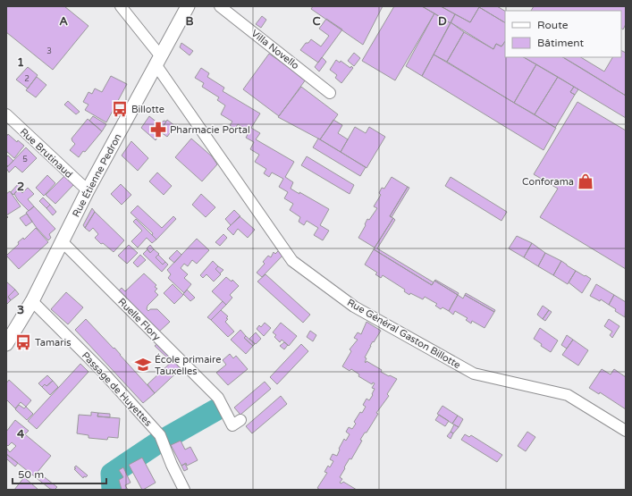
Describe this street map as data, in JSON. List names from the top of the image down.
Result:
{
  "streets": {
    "street": [
      "Villa Novello",
      "Rue Brutinaud",
      "Rue Étienne Pedron",
      "Ruelle Flory",
      "Rue Général Gaston Billotte",
      "Passage de Huyettes"
    ]
  },
  "crossings": [
    ["Rue Brutinaud", "Rue Étienne Pedron"],
    ["Rue Étienne Pedron", "Ruelle Flory"],
    ["Rue Étienne Pedron", "Rue Général Gaston Billotte"],
    ["Rue Étienne Pedron", "Passage de Huyettes"]
  ],
  "places": {
    "bus stop": ["Billotte", "Tamaris"],
    "pharmacy": ["Pharmacie Portal"],
    "shop": ["Conforama"],
    "school or university": ["École primaire Tauxelles"]
  },
  "house_numbers": ["3", "2", "5"],
  "legend": ["Route", "Bâtiment"],
  "scale_bar": "50 m",
  "grid": {
    "columns": [
      "A",
      "B",
      "C",
      "D"
    ],
    "rows": [
      "1",
      "2",
      "3",
      "4"
    ]
  }
}
